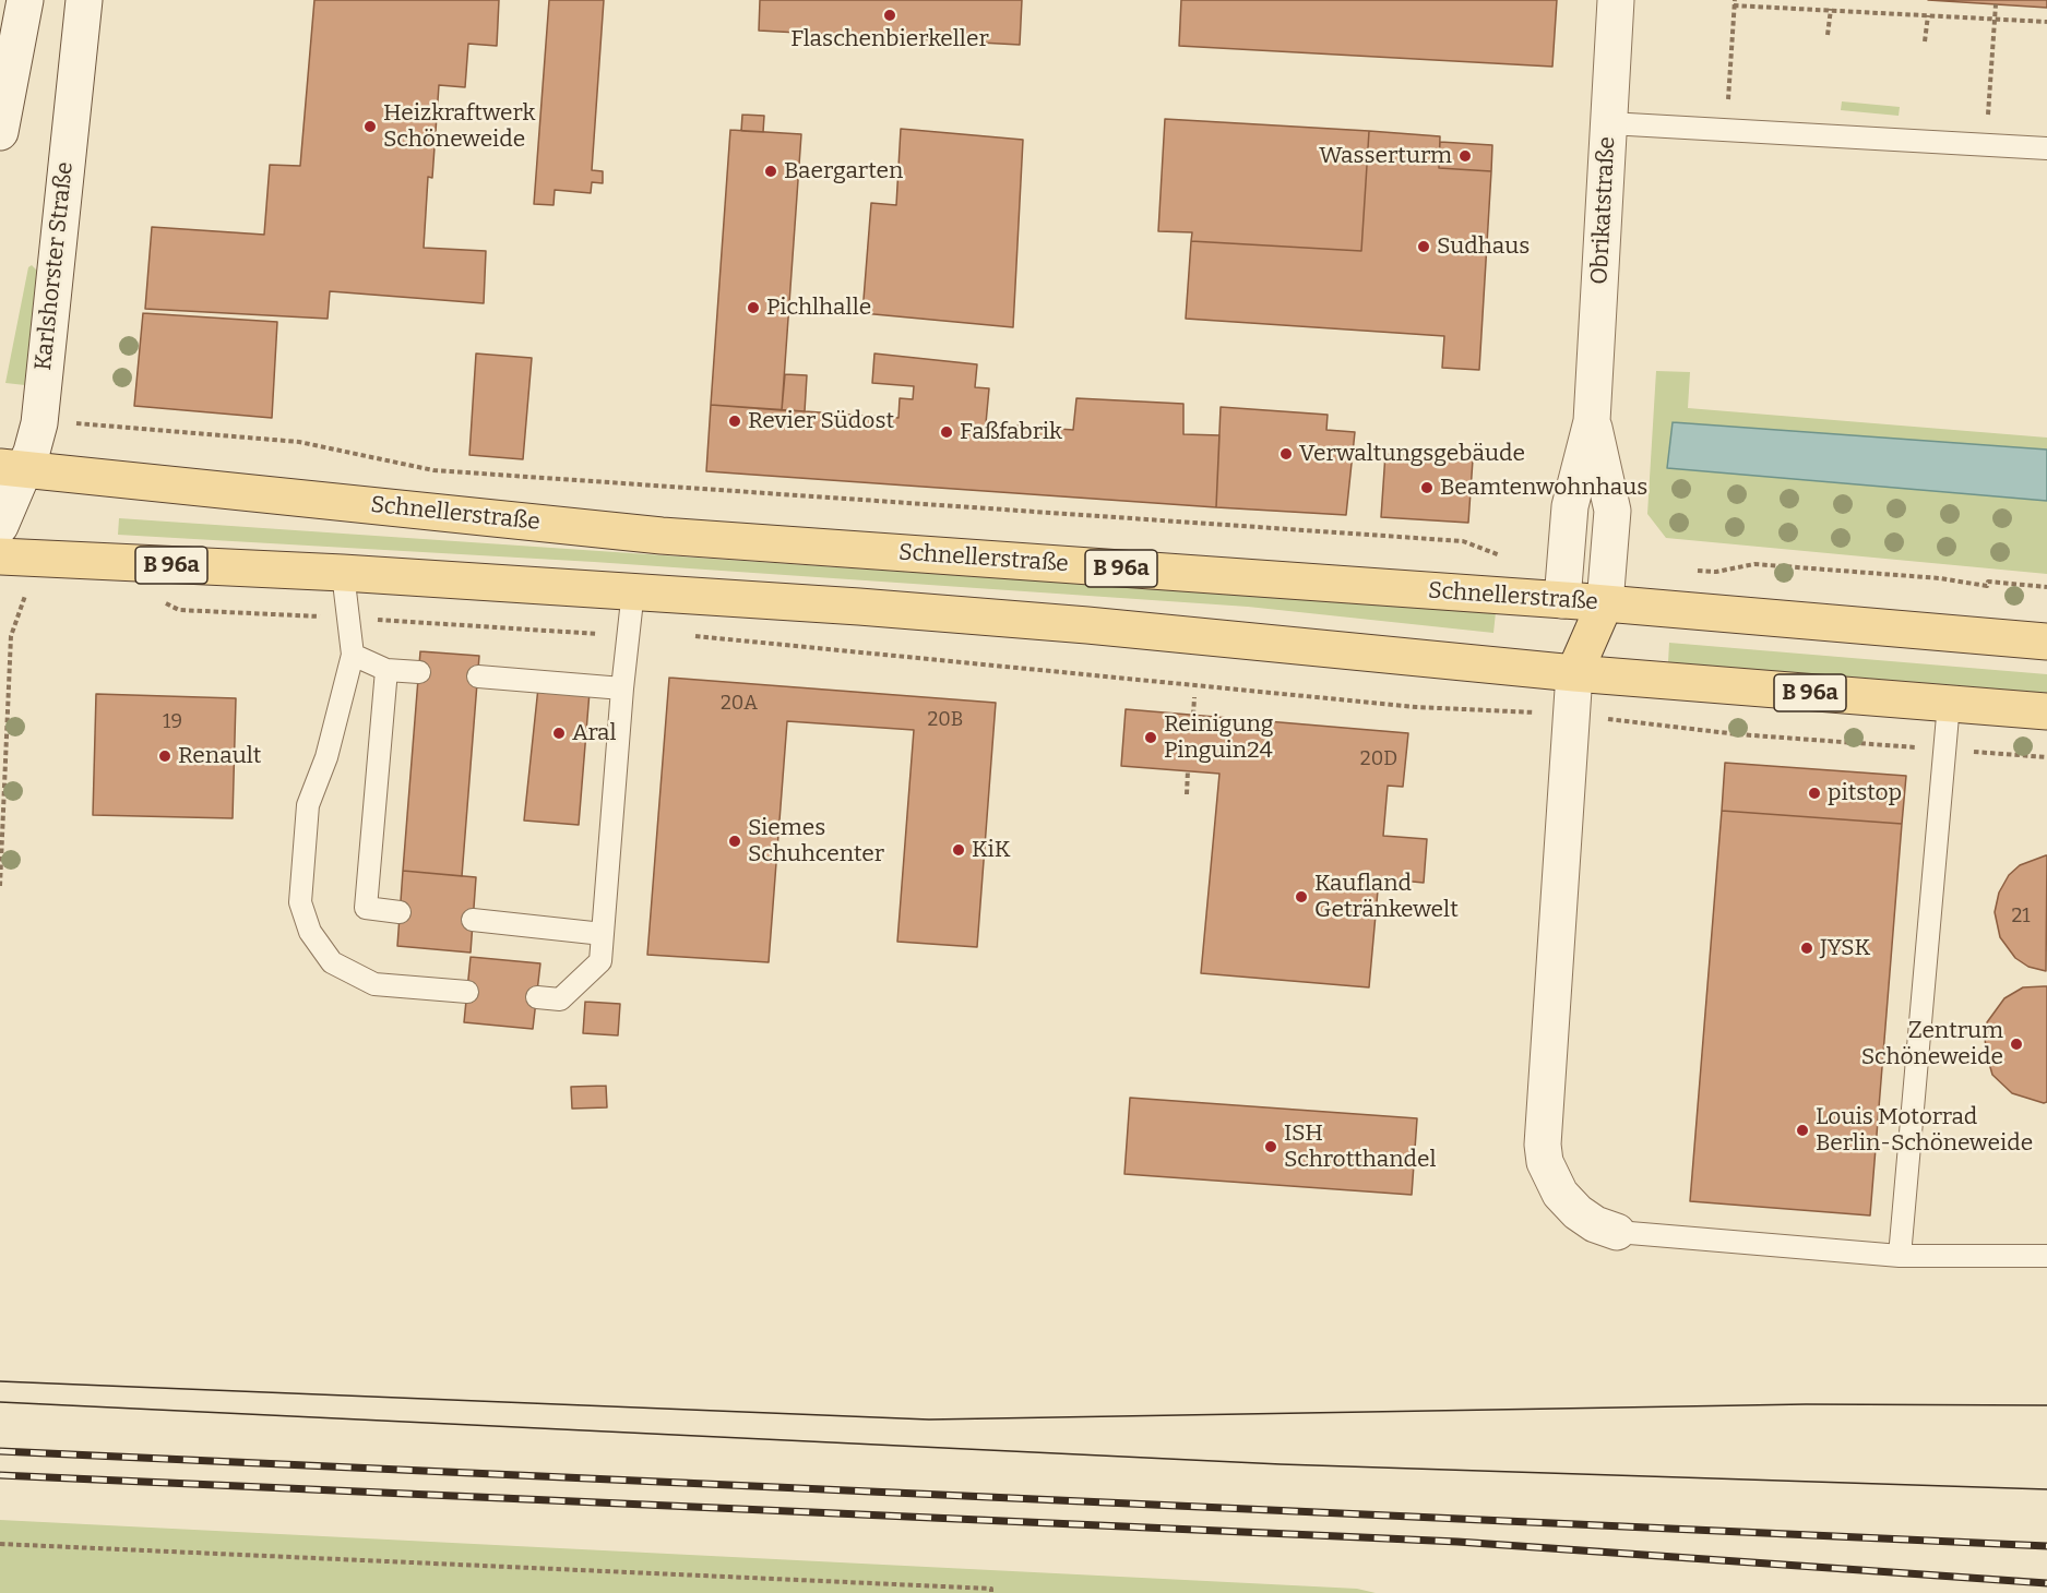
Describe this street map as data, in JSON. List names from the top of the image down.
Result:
{
  "streets": {
    "main road": ["Schnellerstraße", "B 96a"],
    "street": ["Obrikatstraße", "Karlshorster Straße"]
  },
  "crossings": [
    ["Obrikatstraße", "Schnellerstraße"],
    ["Karlshorster Straße", "Schnellerstraße"]
  ],
  "places": [
    "Flaschenbierkeller",
    "Heizkraftwerk Schöneweide",
    "Wasserturm",
    "Baergarten",
    "Sudhaus",
    "Pichlhalle",
    "Revier Südost",
    "Faßfabrik",
    "Verwaltungsgebäude",
    "Beamtenwohnhaus",
    "Aral",
    "Reinigung Pinguin24",
    "Renault",
    "pitstop",
    "Siemes Schuhcenter",
    "KiK",
    "Kaufland Getränkewelt",
    "JYSK",
    "Zentrum Schöneweide",
    "Louis Motorrad Berlin-Schöneweide",
    "ISH Schrotthandel"
  ],
  "house_numbers": [
    "20A",
    "20B",
    "19",
    "20D",
    "21"
  ]
}
